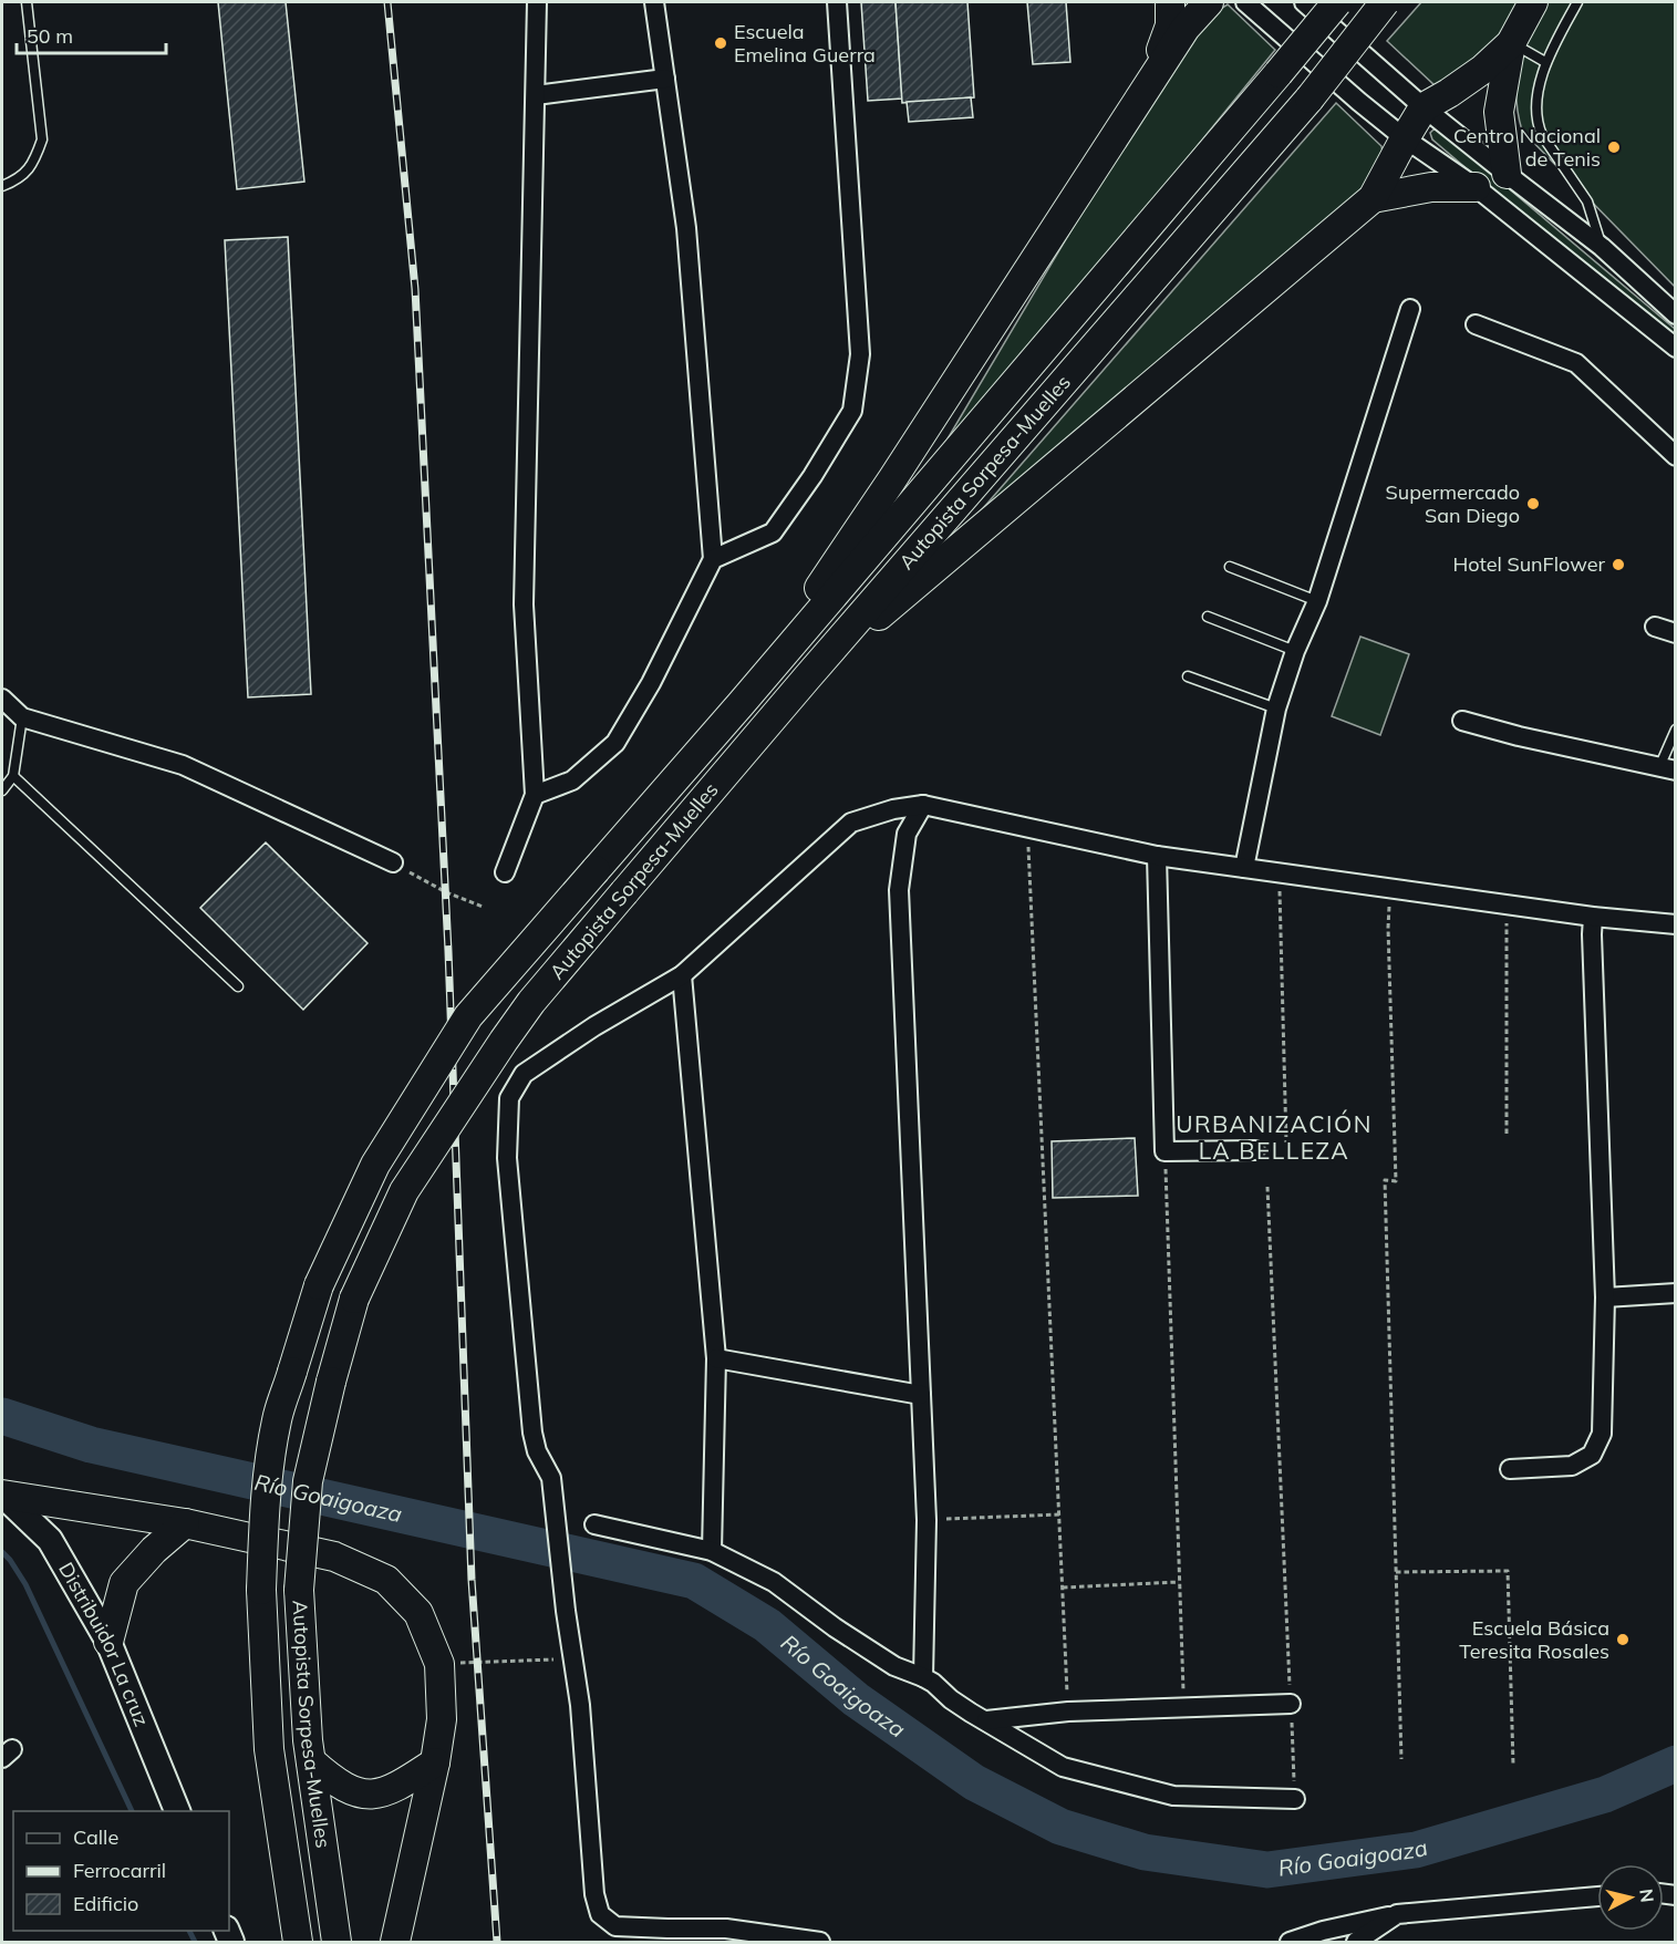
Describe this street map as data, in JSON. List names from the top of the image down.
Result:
{
  "streets": {
    "main road": ["Autopista Sorpesa-Muelles", "Distribuidor La cruz"]
  },
  "districts": ["URBANIZACIÓN LA BELLEZA"],
  "water": ["Río Goaigoaza"],
  "places": [
    "Escuela Emelina Guerra",
    "Centro Nacional de Tenis",
    "Supermercado San Diego",
    "Hotel SunFlower",
    "Escuela Básica Teresita Rosales"
  ],
  "legend": ["Calle", "Ferrocarril", "Edificio"],
  "scale_bar": "50 m",
  "north": "right"
}
